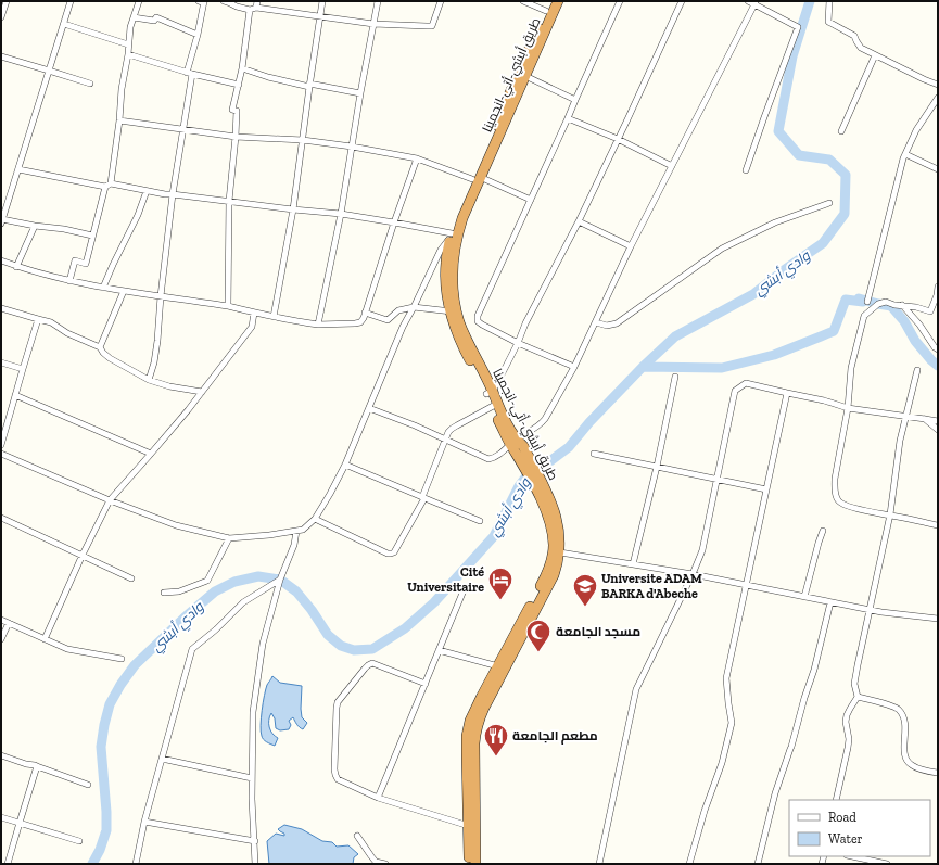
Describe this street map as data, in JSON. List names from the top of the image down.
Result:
{
  "streets": {
    "highway": ["طريق أبشي-أتي-انجمينا"]
  },
  "water": ["وادي أبشي"],
  "places": {
    "hotel": ["Cité Universitaire"],
    "school or university": ["Universite ADAM BARKA d'Abeche"],
    "mosque": ["مسجد الجامعة"],
    "restaurant": ["مطعم الجامعة"]
  },
  "legend": ["Road", "Water"]
}
